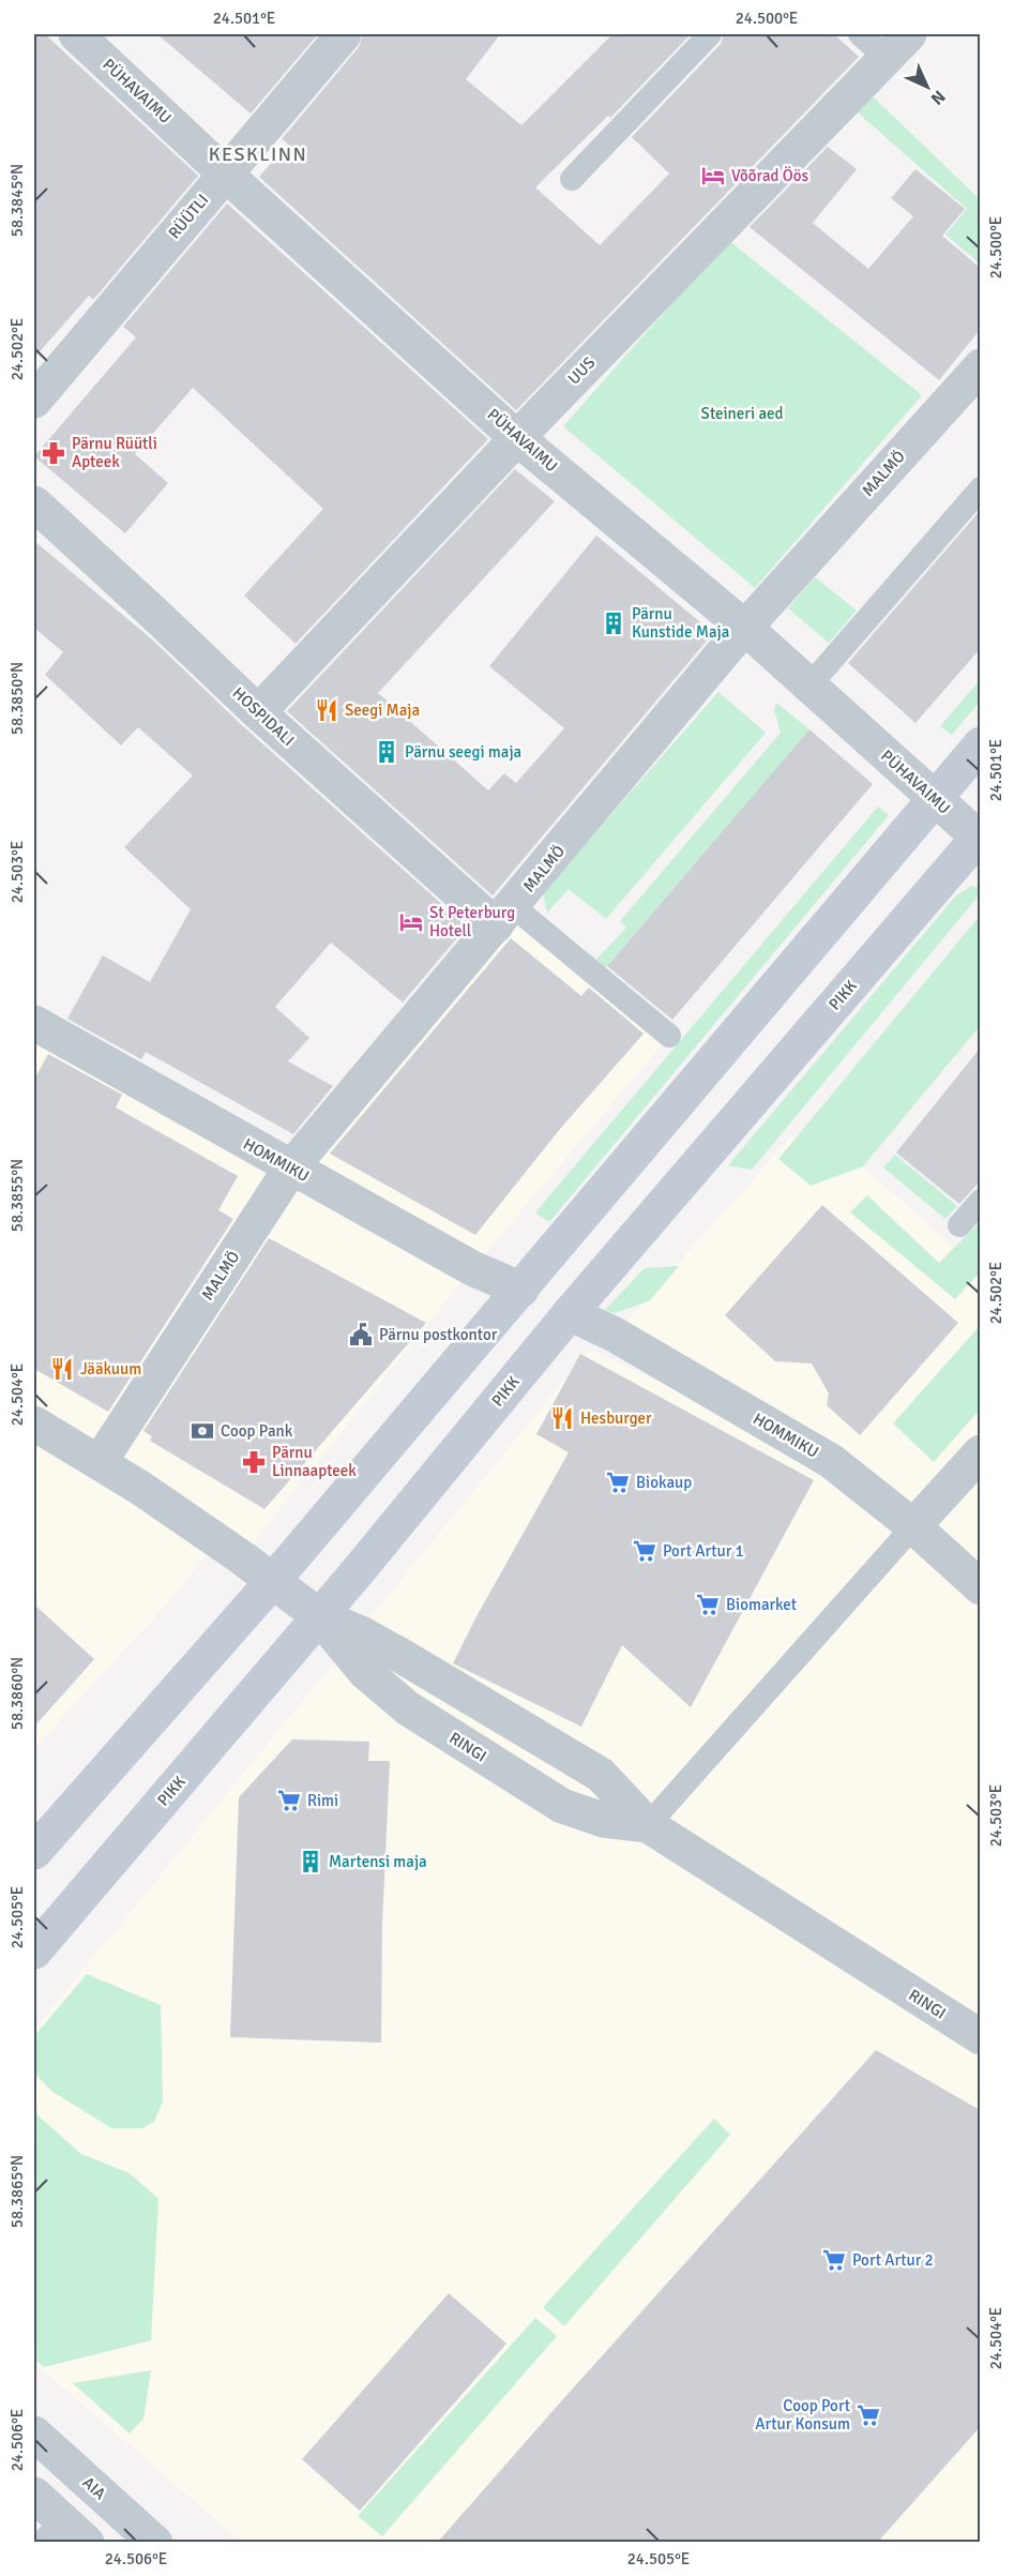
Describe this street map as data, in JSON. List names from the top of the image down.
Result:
{
  "streets": {
    "main road": ["PIKK"],
    "street": [
      "PÜHAVAIMU",
      "RÜÜTLI",
      "UUS",
      "MALMÖ",
      "HOSPIDALI",
      "HOMMIKU",
      "RINGI",
      "AIA"
    ]
  },
  "crossings": [
    ["PÜHAVAIMU", "RÜÜTLI"],
    ["PÜHAVAIMU", "UUS"],
    ["PÜHAVAIMU", "MALMÖ"],
    ["PÜHAVAIMU", "PIKK"],
    ["UUS", "HOSPIDALI"],
    ["MALMÖ", "HOSPIDALI"],
    ["MALMÖ", "HOMMIKU"],
    ["MALMÖ", "RINGI"],
    ["PIKK", "HOMMIKU"],
    ["PIKK", "RINGI"]
  ],
  "districts": ["KESKLINN"],
  "parks": ["Steineri aed"],
  "places": {
    "hotel": ["Võõrad Öös", "St Peterburg Hotell"],
    "pharmacy": ["Pärnu Rüütli Apteek", "Pärnu Linnaapteek"],
    "building": ["Pärnu Kunstide Maja", "Pärnu seegi maja", "Martensi maja"],
    "restaurant": ["Seegi Maja", "Jääkuum", "Hesburger"],
    "public building": ["Pärnu postkontor"],
    "bank": ["Coop Pank"],
    "supermarket": [
      "Biokaup",
      "Port Artur 1",
      "Biomarket",
      "Rimi",
      "Port Artur 2",
      "Coop Port Artur Konsum"
    ]
  },
  "north": "bottom right",
  "coordinates": [
    "24.501°E",
    "24.500°E",
    "58.3845°N",
    "24.502°E",
    "58.3850°N",
    "24.503°E",
    "58.3855°N",
    "24.504°E",
    "58.3860°N",
    "24.505°E",
    "58.3865°N",
    "24.506°E"
  ]
}
